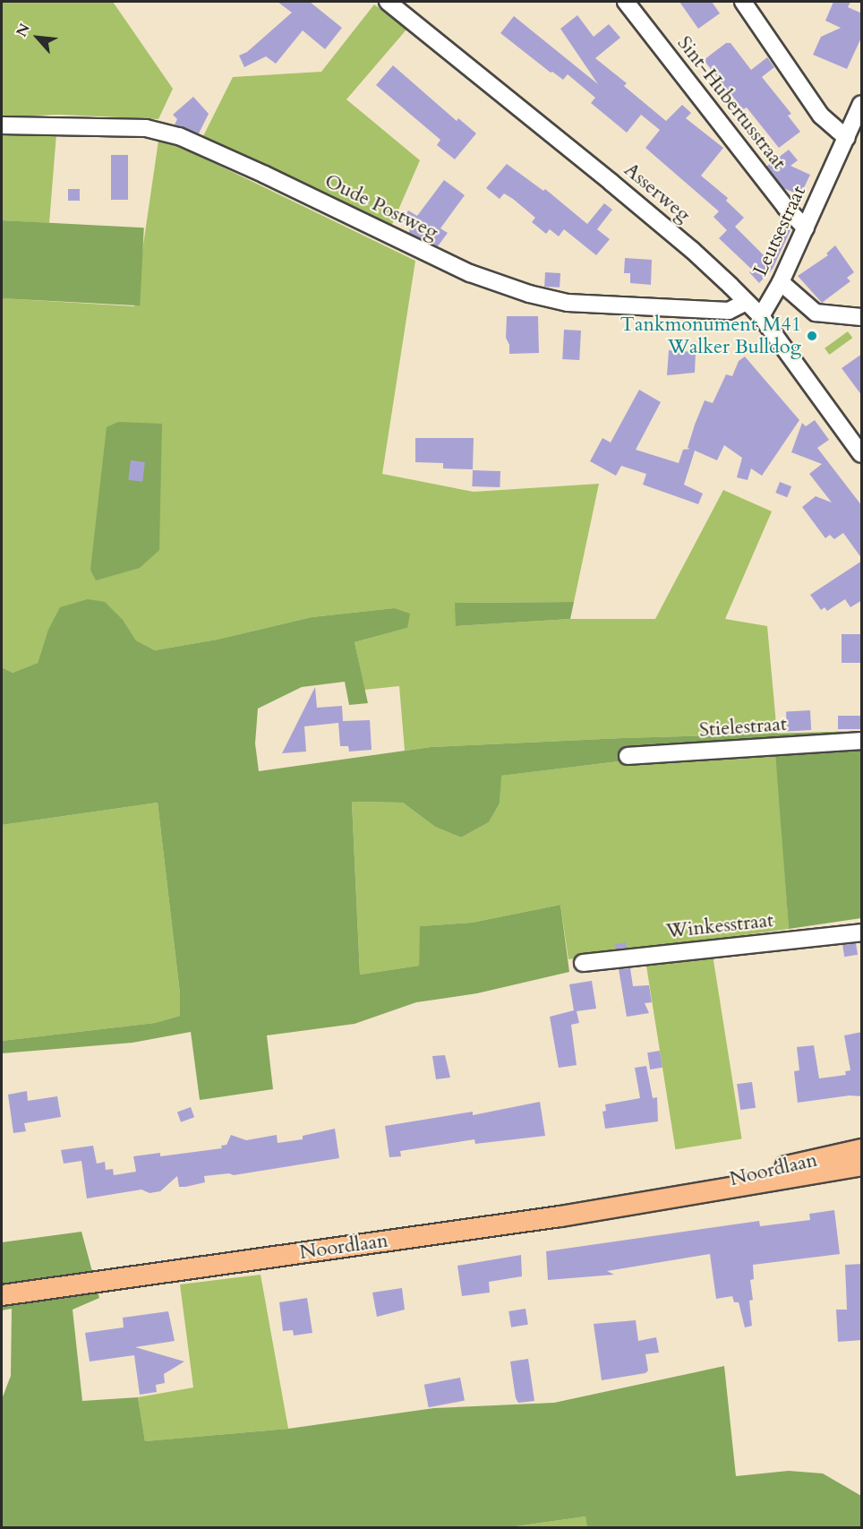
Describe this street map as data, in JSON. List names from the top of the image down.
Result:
{
  "streets": {
    "main road": ["Noordlaan"],
    "street": [
      "Sint-Hubertusstraat",
      "Asserweg",
      "Oude Postweg",
      "Leutsestraat",
      "Stielestraat",
      "Winkesstraat"
    ]
  },
  "crossings": [
    ["Sint-Hubertusstraat", "Leutsestraat"],
    ["Asserweg", "Oude Postweg"],
    ["Asserweg", "Leutsestraat"]
  ],
  "places": ["Tankmonument M41 Walker Bulldog"],
  "north": "top left"
}
